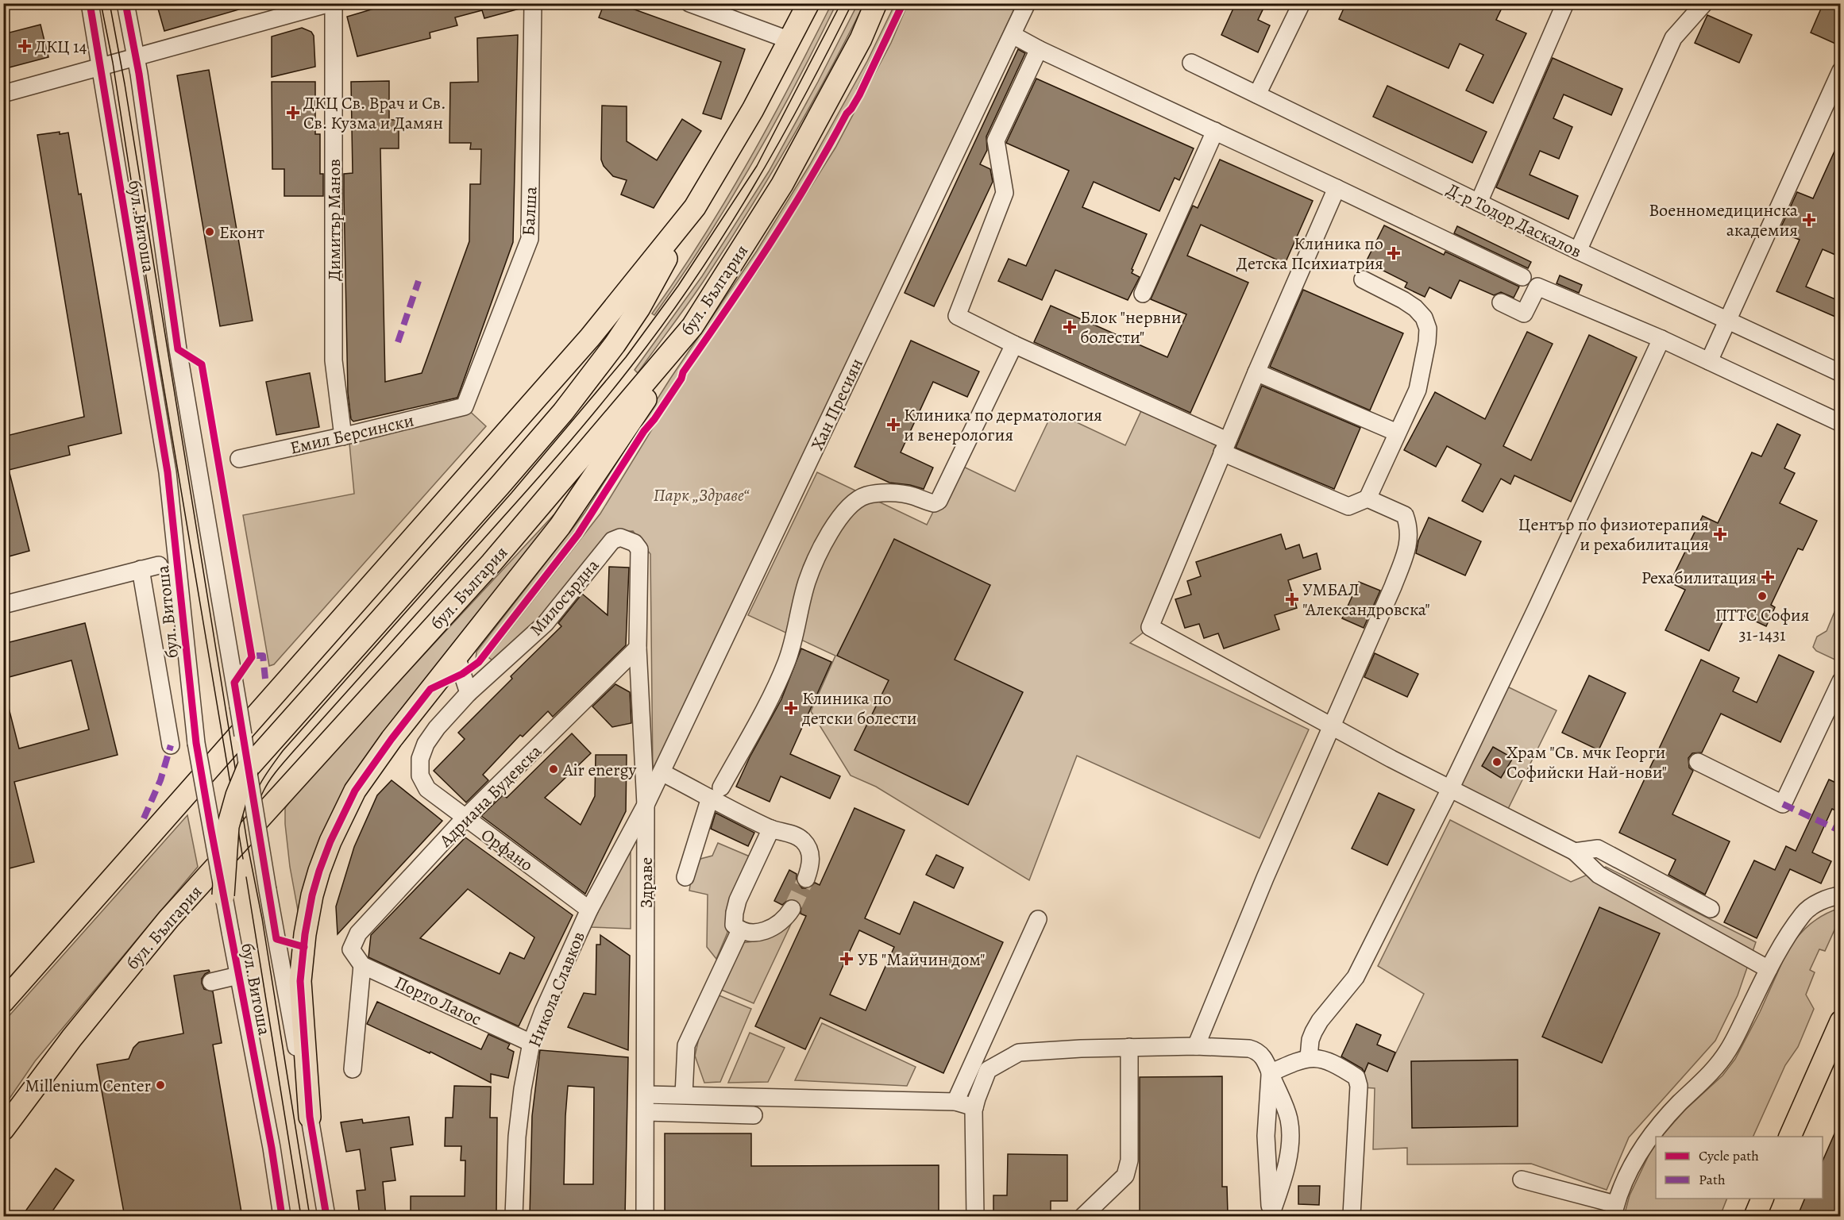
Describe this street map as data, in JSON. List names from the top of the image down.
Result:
{
  "streets": {
    "main road": ["бул. България"],
    "street": [
      "Балша",
      "Димитър Манов",
      "Д-р Тодор Даскалов",
      "бул. Витоша",
      "Хан Пресиян",
      "Емил Берсински",
      "Милосърдна",
      "Адриана Будевска",
      "Орфано",
      "Здраве",
      "Никола Славков",
      "Порто Лагос"
    ]
  },
  "crossings": [
    ["Балша", "Емил Берсински"],
    ["Димитър Манов", "Емил Берсински"],
    ["Хан Пресиян", "Здраве"],
    ["Хан Пресиян", "Никола Славков"],
    ["Милосърдна", "Орфано"],
    ["Милосърдна", "Здраве"],
    ["Адриана Будевска", "Орфано"],
    ["Адриана Будевска", "Здраве"],
    ["Адриана Будевска", "Порто Лагос"],
    ["Орфано", "Никола Славков"],
    ["Здраве", "Никола Славков"],
    ["Никола Славков", "Порто Лагос"]
  ],
  "parks": ["Парк „Здраве“"],
  "places": {
    "health": [
      "ДКЦ 14",
      "ДКЦ Св. Врач и Св. Св. Кузма и Дамян",
      "Военномедицинска академия",
      "Клиника по Детска Психиатрия",
      "Блок \"нервни болести\"",
      "Клиника по дерматология и венерология",
      "Център по физиотерапия и рехабилитация",
      "Рехабилитация",
      "УМБАЛ \"Александровска\"",
      "Клиника по детски болести",
      "УБ \"Майчин дом\""
    ],
    "other": [
      "Еконт",
      "ПТТС София 31-1431",
      "Храм \"Св. мчк Георги Софийски Най-нови\"",
      "Air energy",
      "Millenium Center"
    ]
  },
  "legend": ["Cycle path", "Path"]
}
